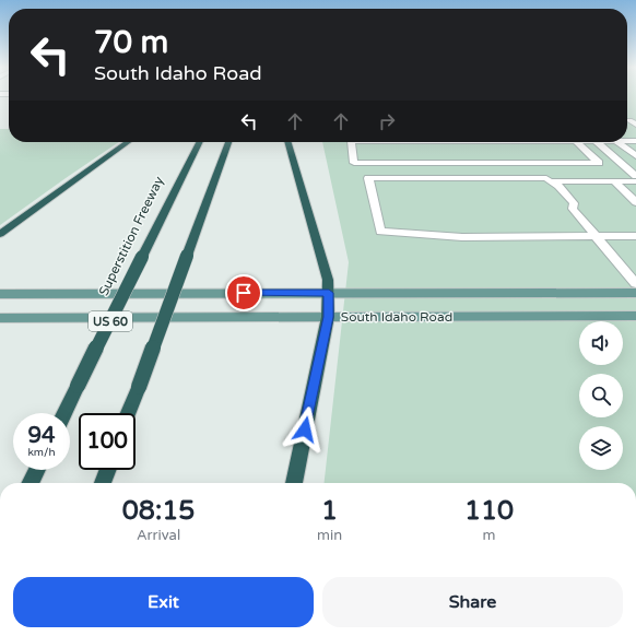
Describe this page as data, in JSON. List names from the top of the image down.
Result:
{
  "streets": {
    "highway": ["Superstition Freeway", "US 60"],
    "main road": ["South Idaho Road"]
  },
  "page": {
    "turn": ["70 m", "South Idaho Road"],
    "speed": "94 km/h",
    "limit": "100",
    "eta": [
      "08:15",
      "Arrival",
      "1",
      "min",
      "110",
      "m"
    ],
    "buttons": ["Exit", "Share"]
  }
}
